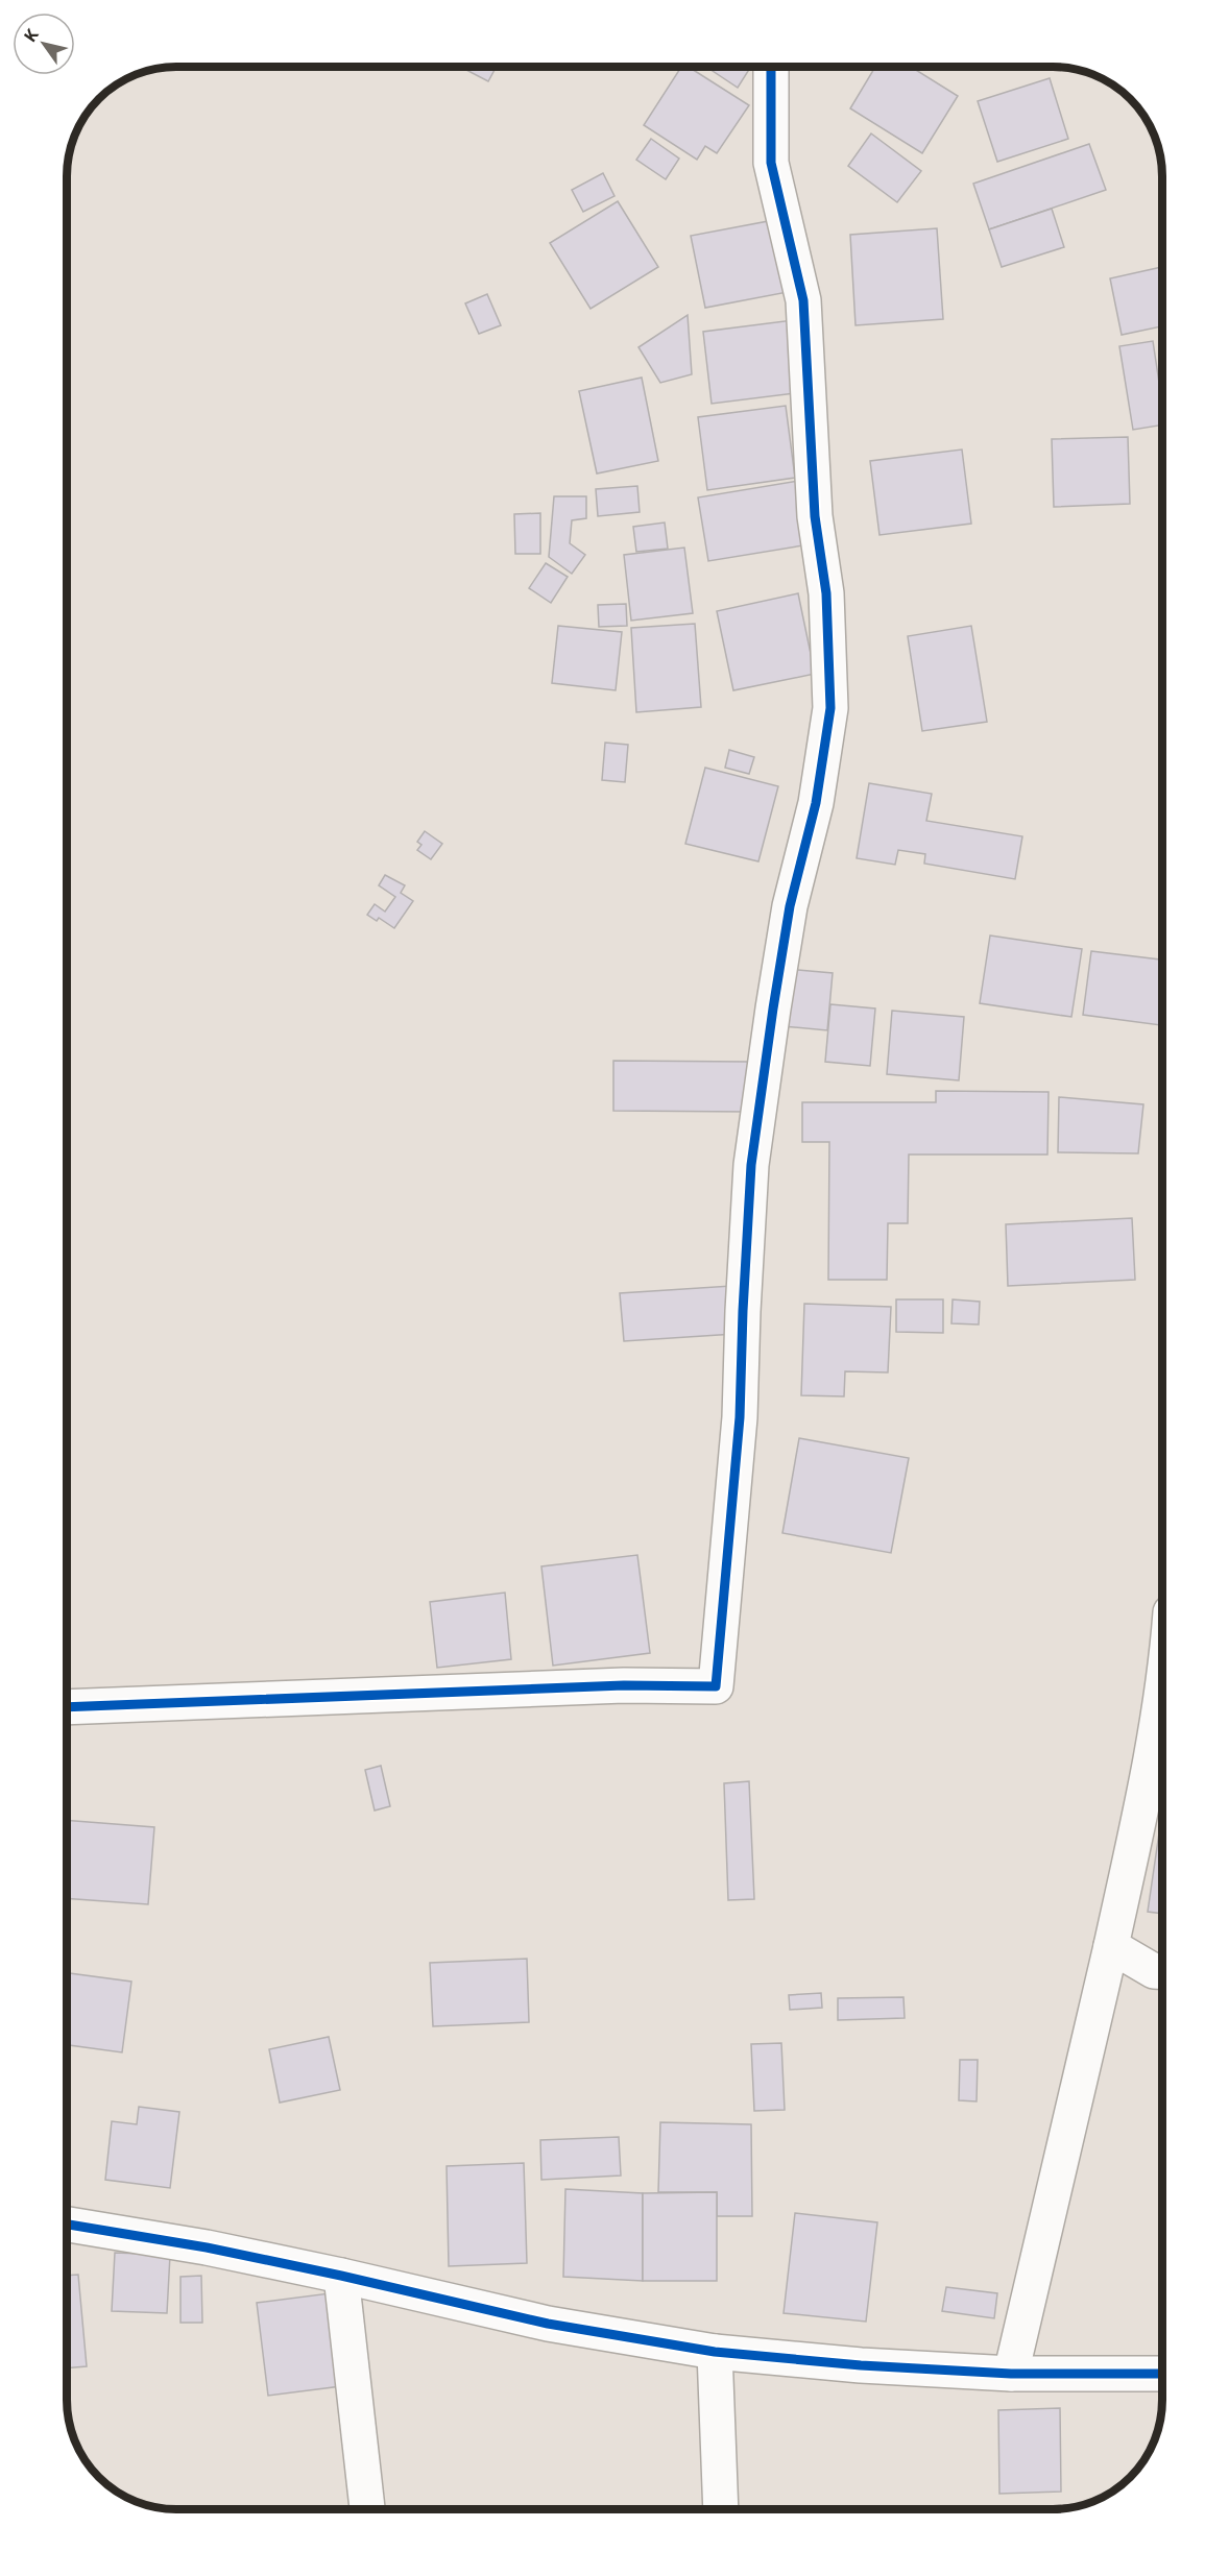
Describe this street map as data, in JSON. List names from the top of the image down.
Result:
{
  "north": "top left"
}
